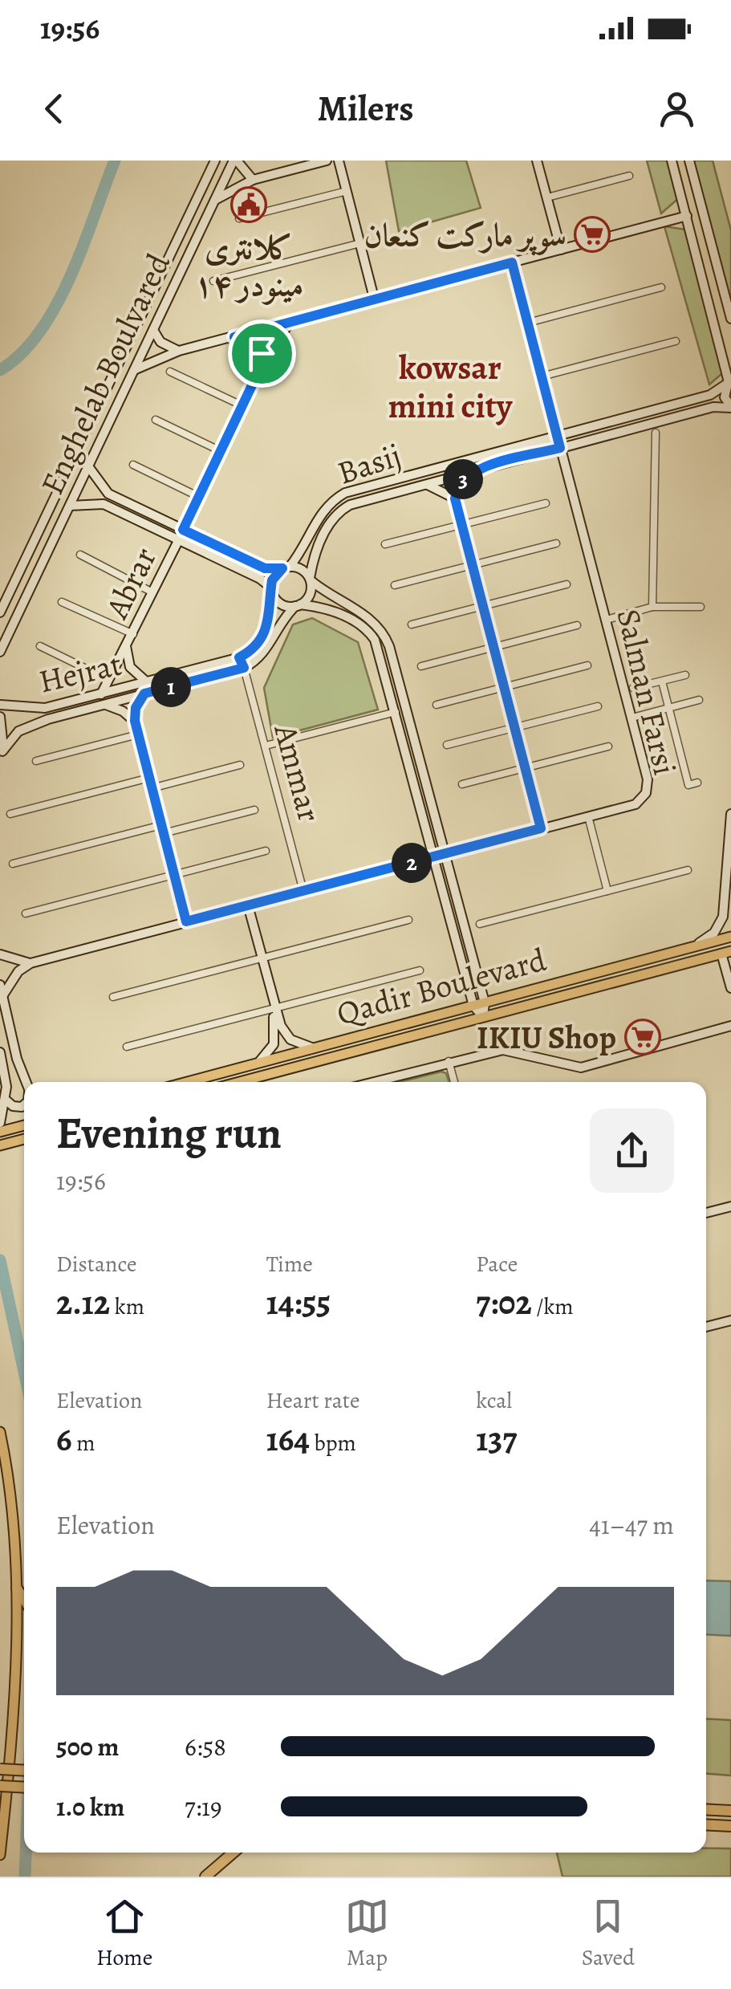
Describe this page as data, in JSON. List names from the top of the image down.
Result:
{
  "streets": {
    "main road": [
      "Enghelab Boulvared",
      "Basij",
      "Abrar",
      "Hejrat",
      "Salman Farsi",
      "Qadir Boulevard"
    ],
    "street": ["Ammar"]
  },
  "crossings": [
    ["Basij", "Salman Farsi"],
    ["Abrar", "Hejrat"],
    ["Hejrat", "Ammar"],
    ["Salman Farsi", "Ammar"]
  ],
  "districts": ["kowsar mini city"],
  "places": {
    "public building": ["کلانتری ۱۴ مینودر"],
    "supermarket": ["سوپر مارکت کنعان", "IKIU Shop"]
  },
  "page": {
    "status": "19:56",
    "header": "Milers",
    "pins": ["3", "1", "2"],
    "heading": ["Evening run", "19:56"],
    "stats": [
      ["Distance", "2.12 km"],
      ["Time", "14:55"],
      ["Pace", "7:02 /km"],
      ["Elevation", "6 m"],
      ["Heart rate", "164 bpm"],
      ["kcal", "137"]
    ],
    "chart": ["Elevation", "41–47 m"],
    "list": [
      {
        "name": "500 m",
        "note": "6:58"
      },
      {
        "name": "1.0 km",
        "note": "7:19"
      }
    ],
    "tabs": ["Home", "Map", "Saved"]
  }
}
